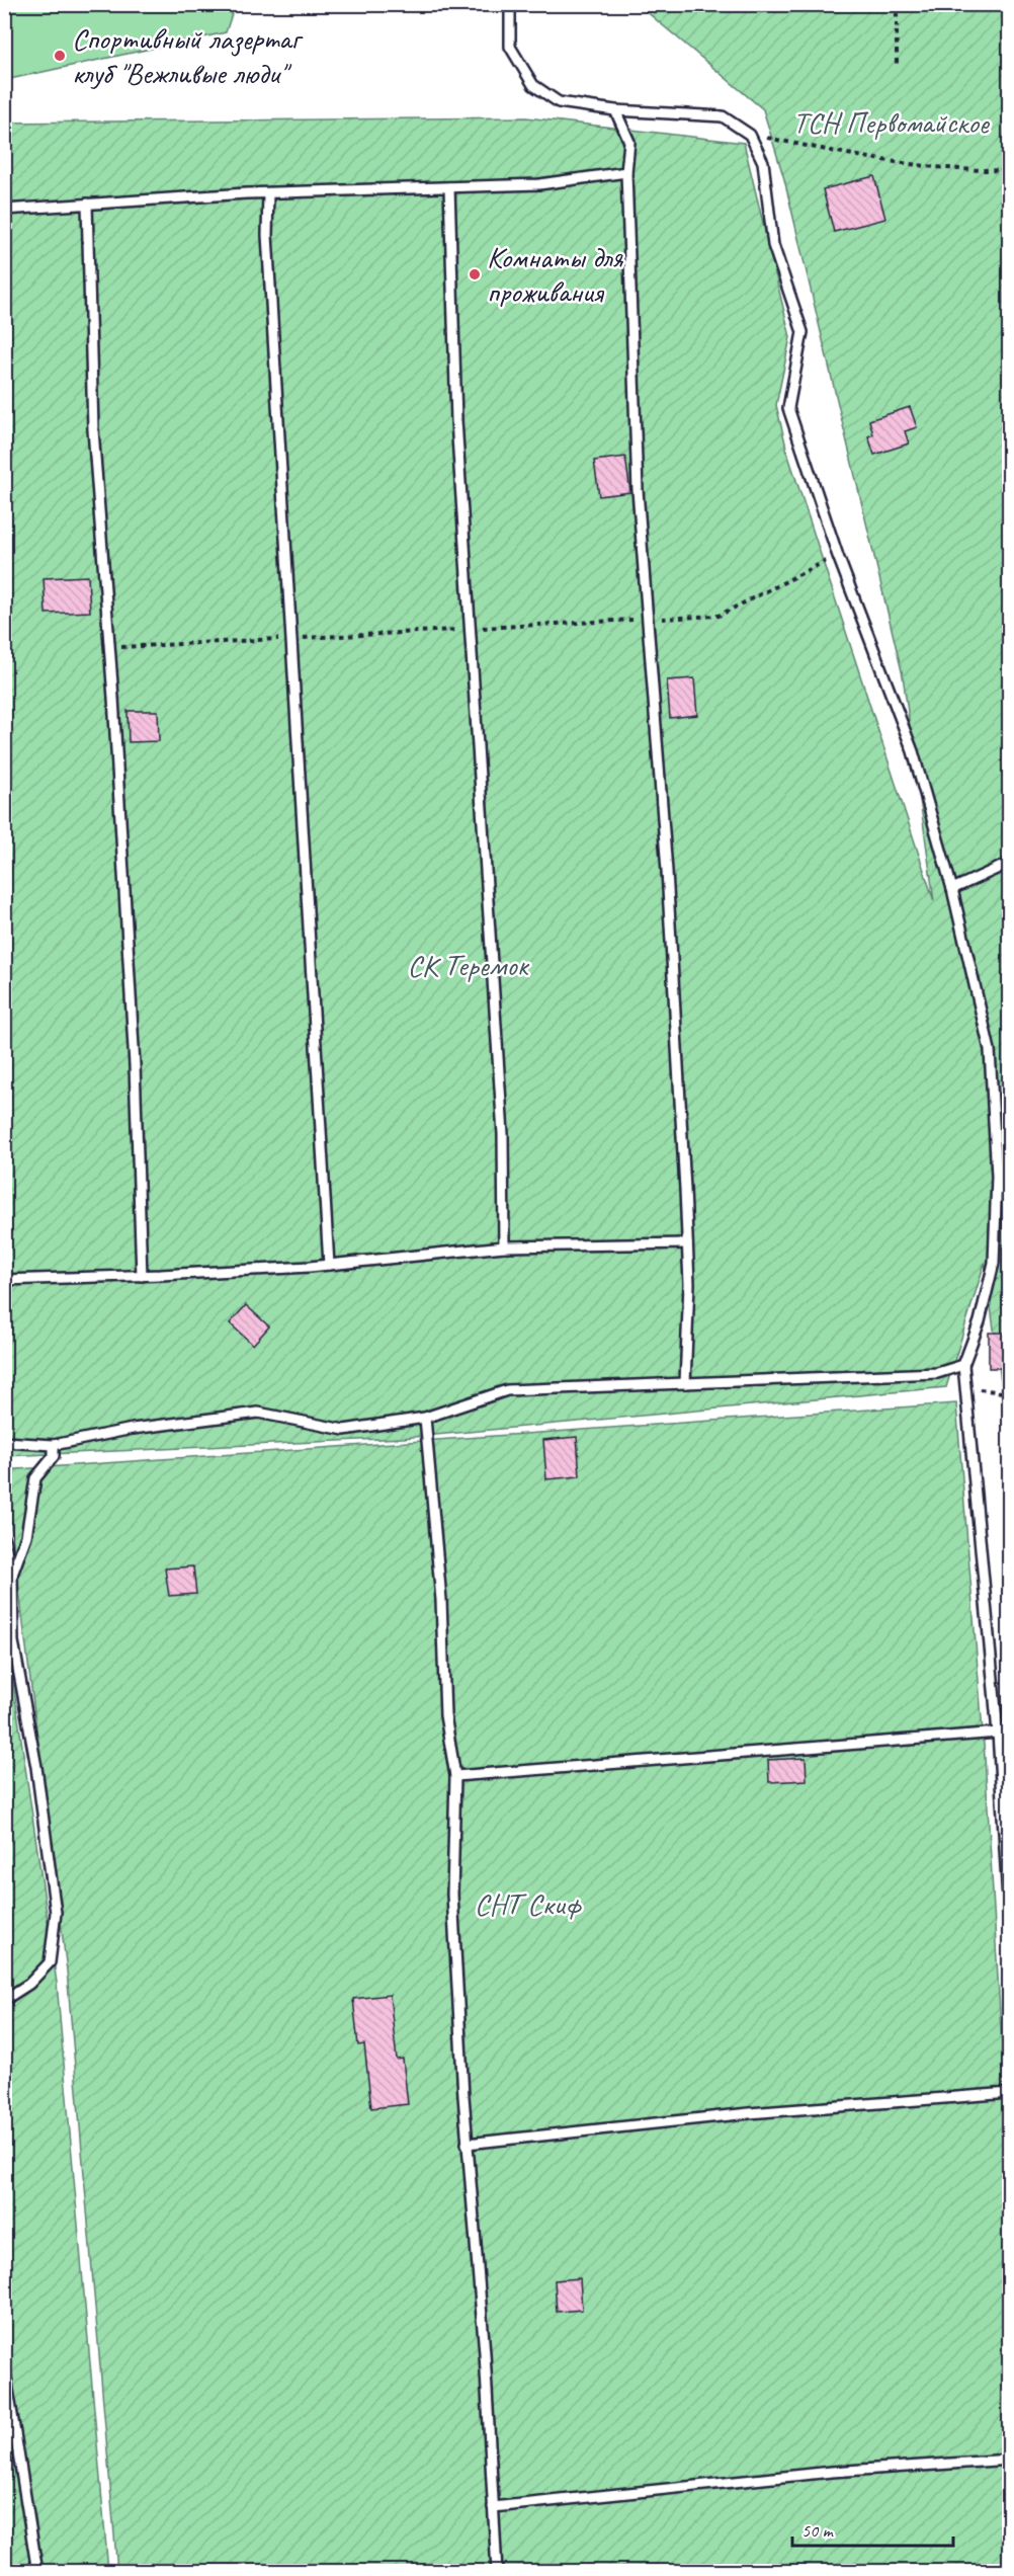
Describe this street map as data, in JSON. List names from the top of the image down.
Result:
{
  "parks": ["ТСН Первомайское", "СК Теремок", "СНТ Скиф"],
  "places": ["Спортивный лазертаг клуб \"Вежливые люди\"", "Комнаты для проживания"],
  "scale_bar": "50 m"
}
